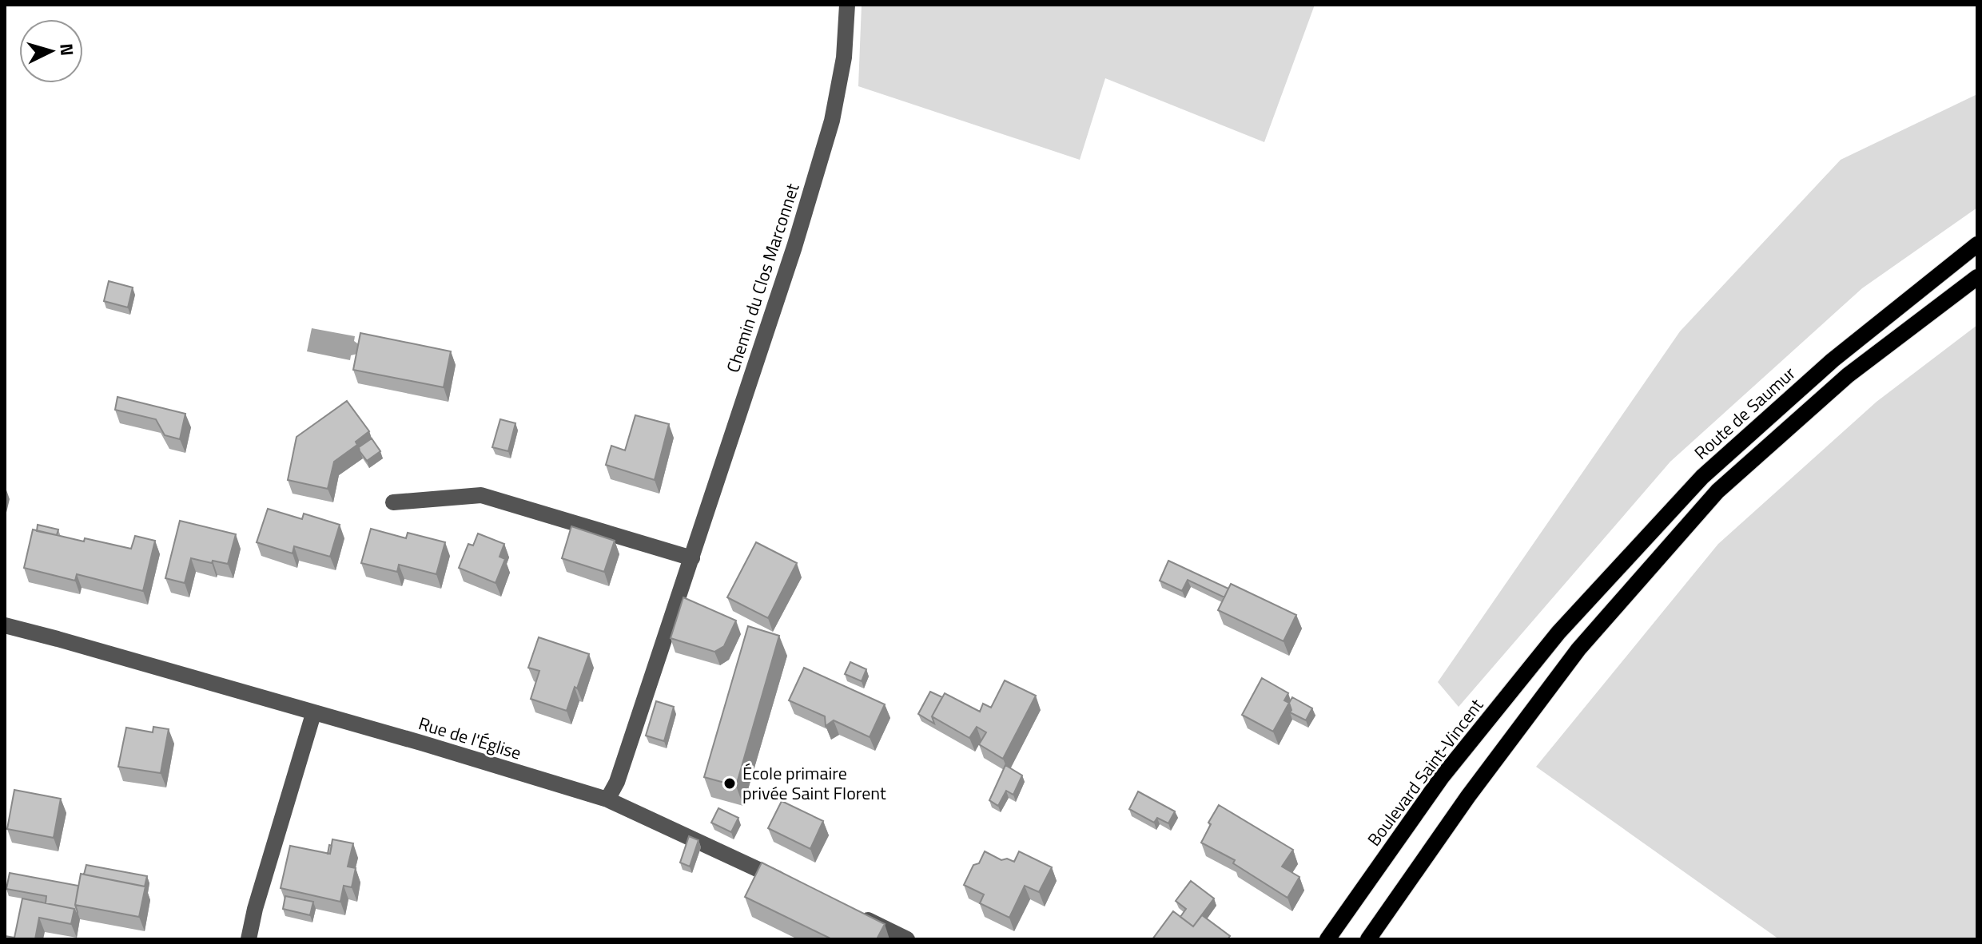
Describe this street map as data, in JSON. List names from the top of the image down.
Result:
{
  "streets": {
    "main road": ["Route de Saumur", "Boulevard Saint-Vincent"],
    "street": ["Chemin du Clos Marconnet", "Rue de l'Église"]
  },
  "crossings": [
    ["Chemin du Clos Marconnet", "Rue de l'Église"],
    ["Route de Saumur", "Boulevard Saint-Vincent"]
  ],
  "places": ["École primaire privée Saint Florent"],
  "north": "right"
}
